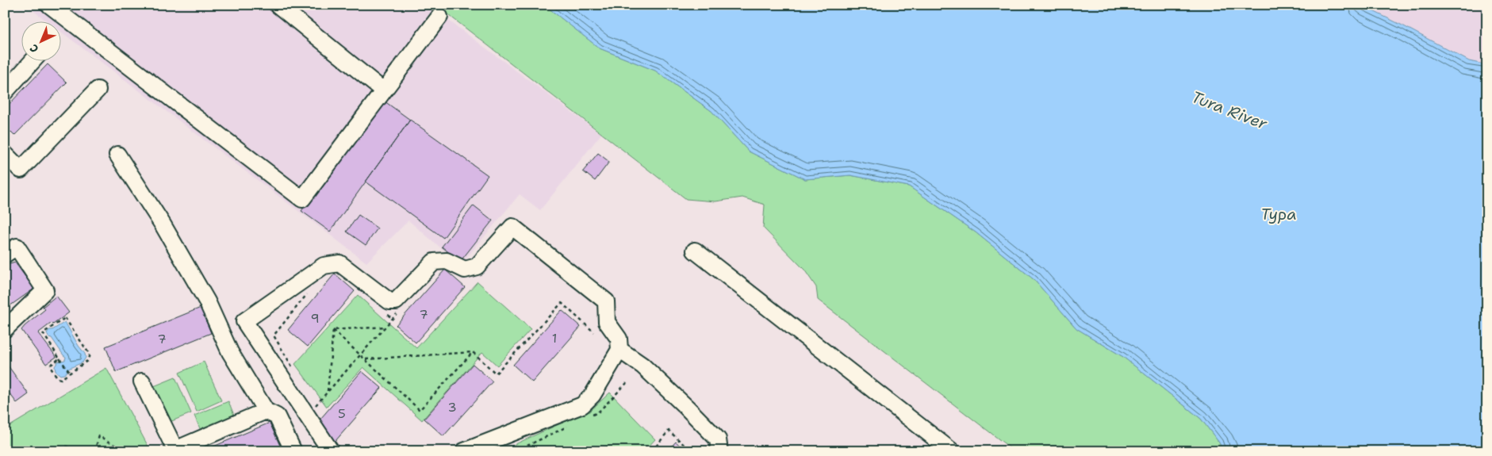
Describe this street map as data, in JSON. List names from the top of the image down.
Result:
{
  "water": ["Tura River", "Тура"],
  "house_numbers": [
    "7",
    "9",
    "1",
    "7",
    "3",
    "5"
  ],
  "north": "bottom left"
}
